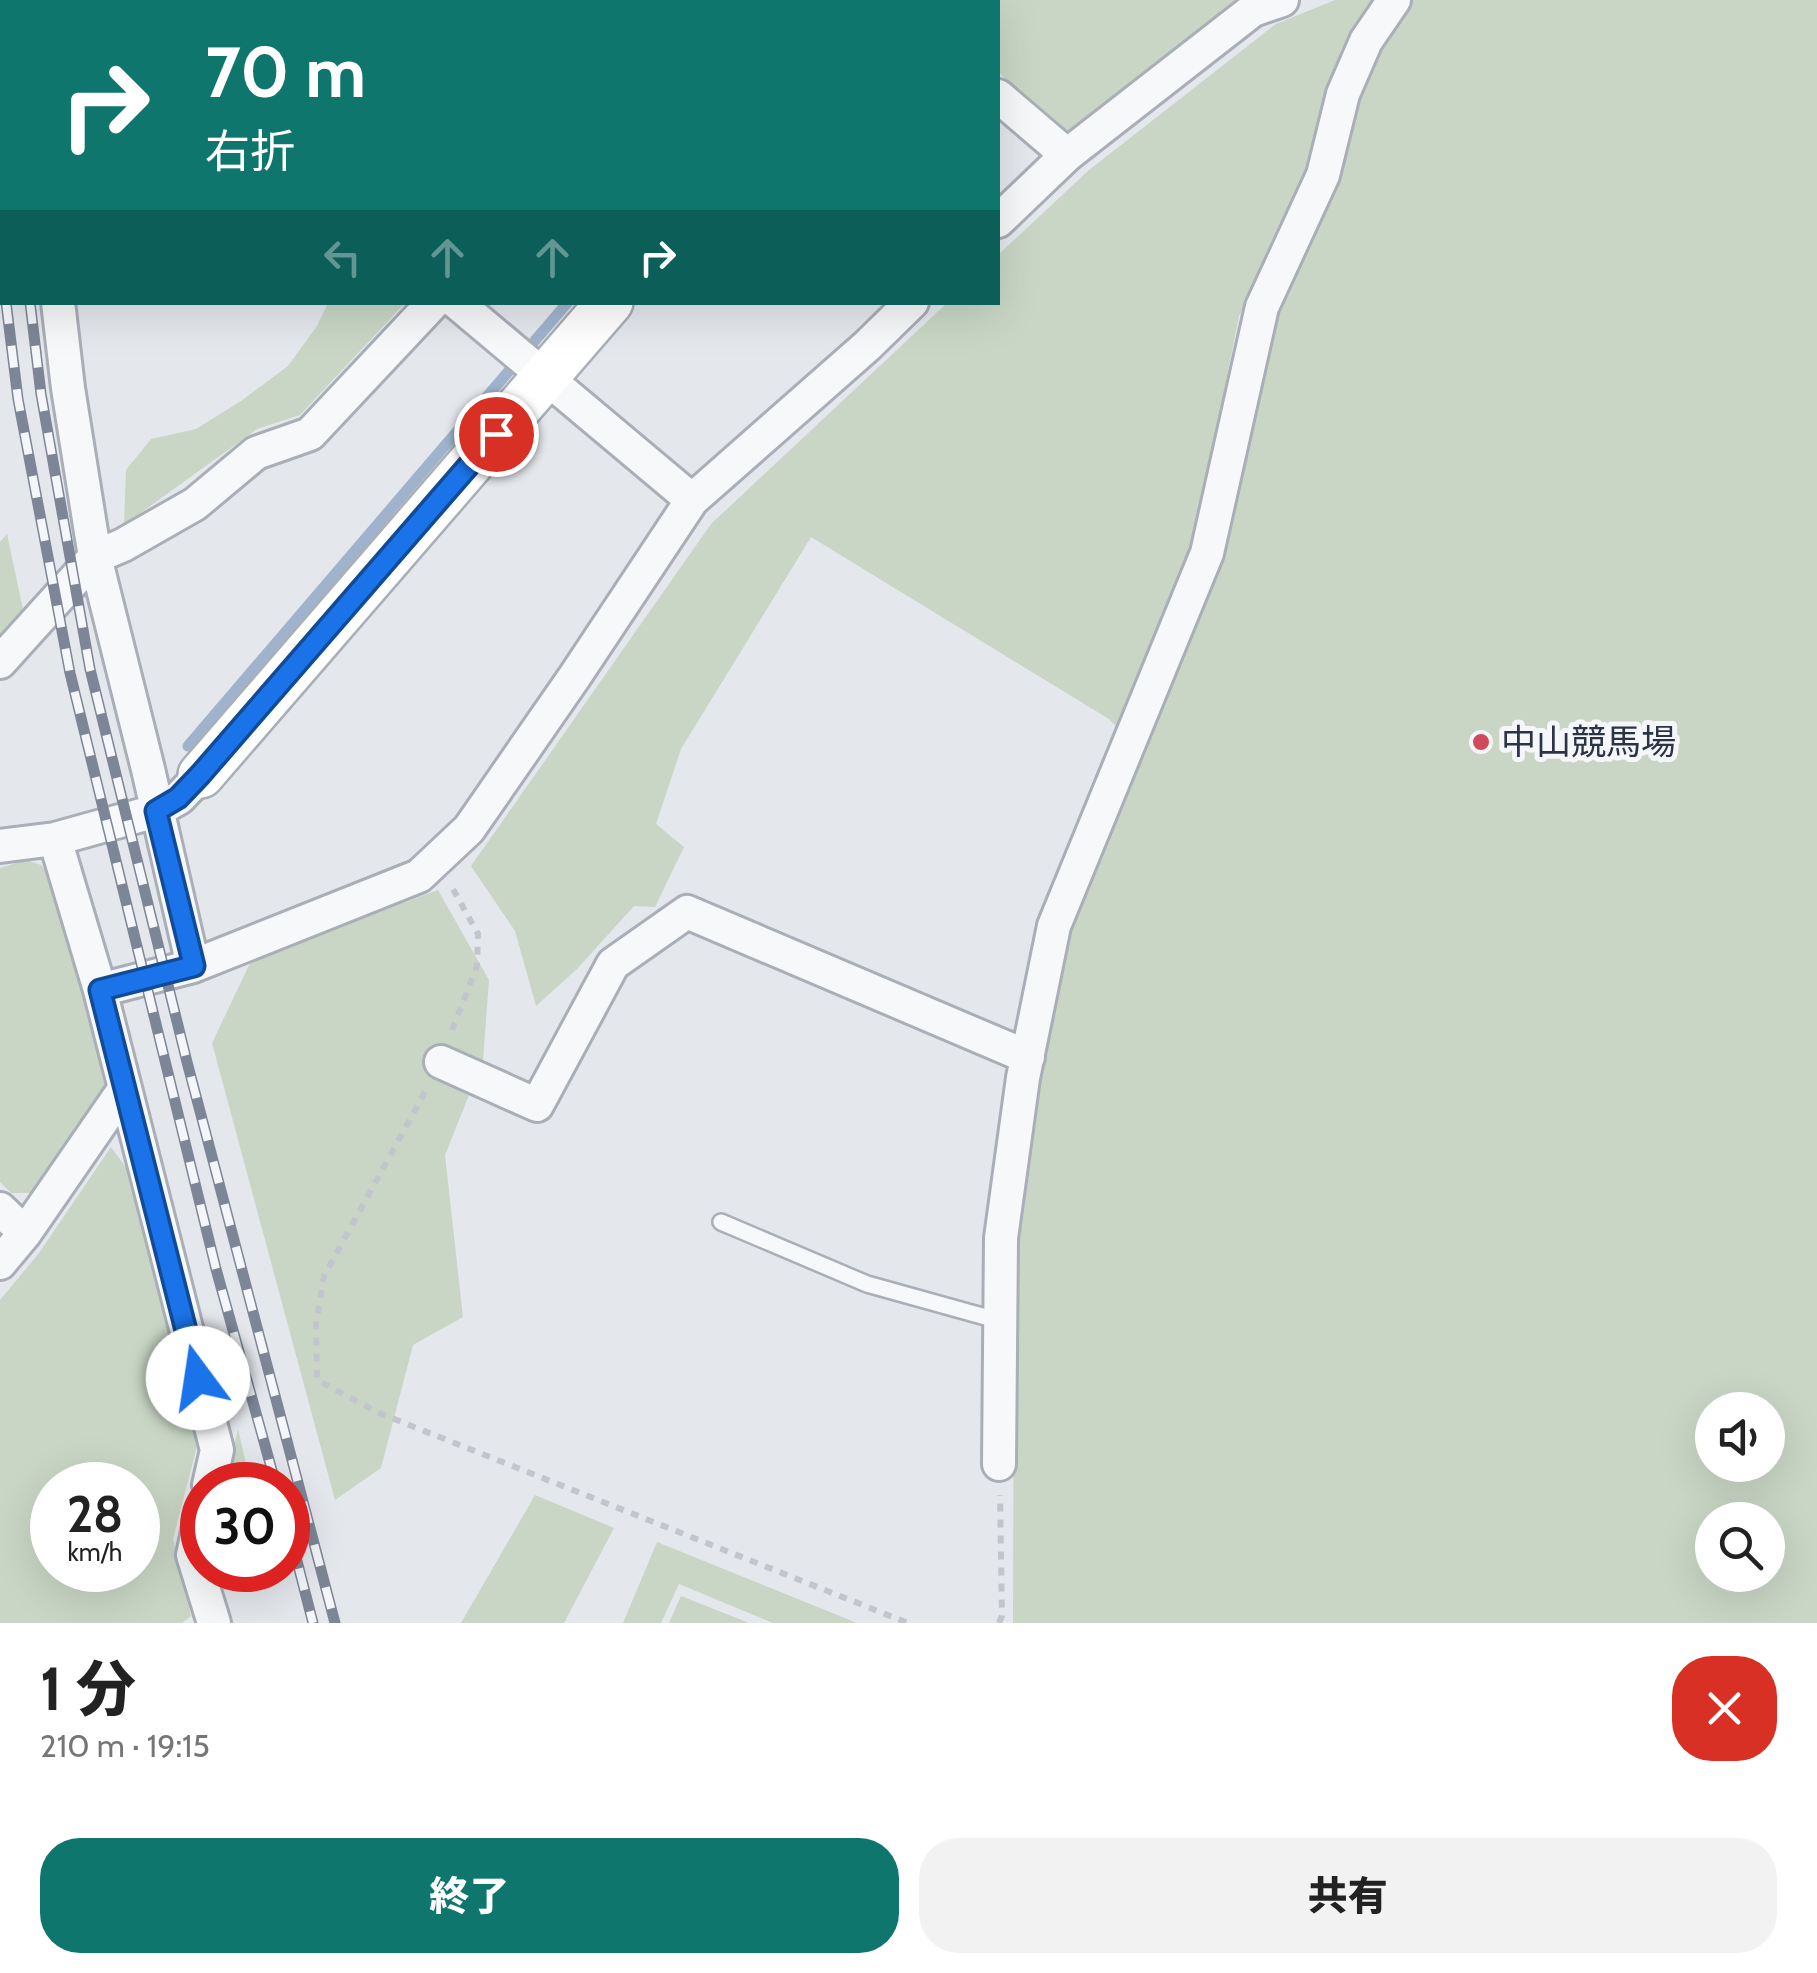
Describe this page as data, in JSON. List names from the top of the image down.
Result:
{
  "places": ["中山競馬場"],
  "page": {
    "turn": ["70 m", "右折"],
    "speed": "28 km/h",
    "limit": "30",
    "heading": ["1 分", "210 m · 19:15"],
    "buttons": ["終了", "共有"]
  }
}
